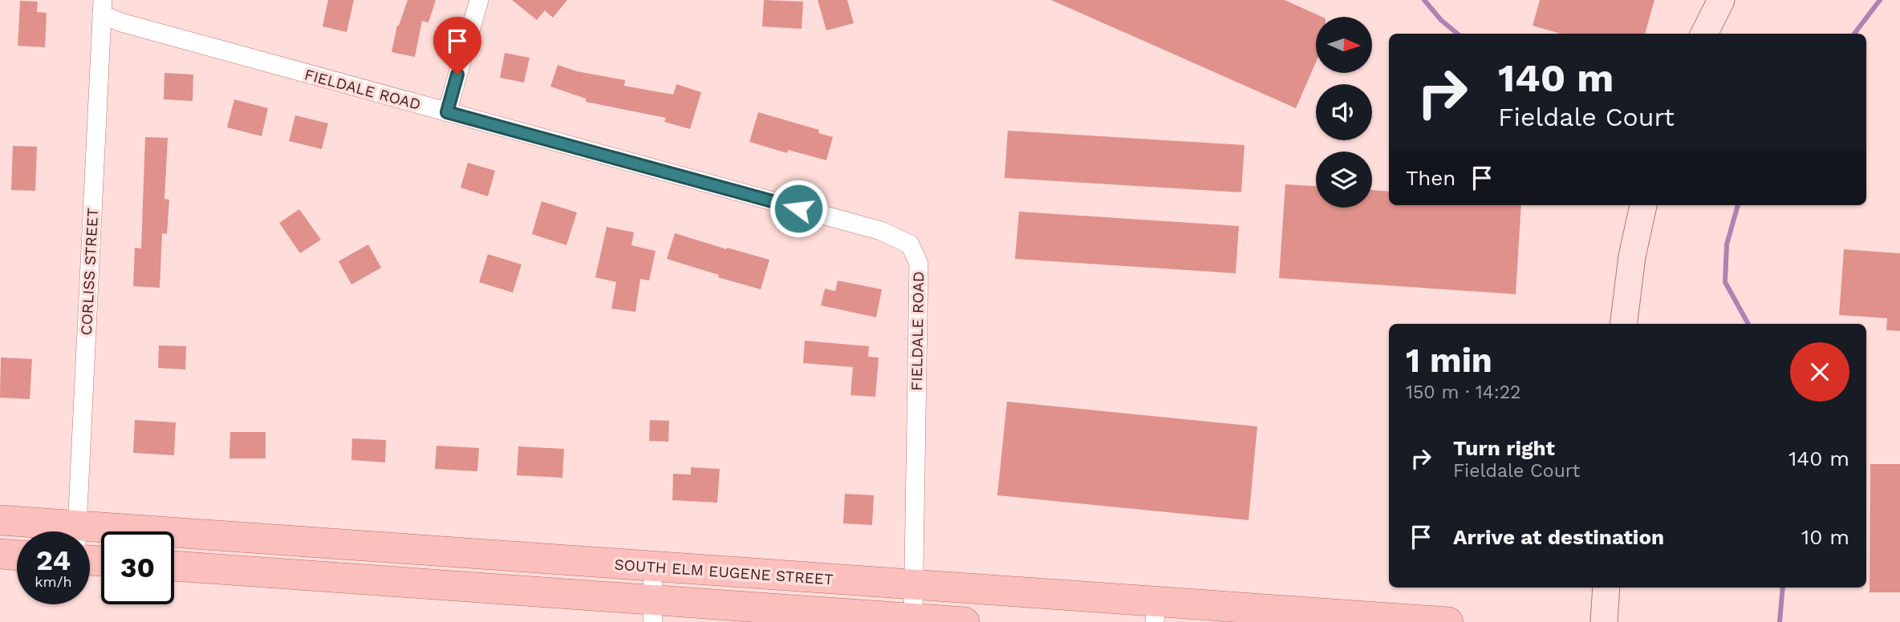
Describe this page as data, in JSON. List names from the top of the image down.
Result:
{
  "streets": {
    "main road": ["SOUTH ELM EUGENE STREET"],
    "street": ["FIELDALE ROAD", "CORLISS STREET"]
  },
  "crossings": [
    ["FIELDALE ROAD", "CORLISS STREET"],
    ["FIELDALE ROAD", "SOUTH ELM EUGENE STREET"]
  ],
  "north": "right",
  "page": {
    "turn": ["140 m", "Fieldale Court"],
    "then": "Then",
    "heading": ["1 min", "150 m · 14:22"],
    "list": [
      {
        "name": "Turn right",
        "note": "Fieldale Court",
        "value": "140 m"
      },
      {
        "name": "Arrive at destination",
        "value": "10 m"
      }
    ],
    "speed": "24 km/h",
    "limit": "30"
  }
}
